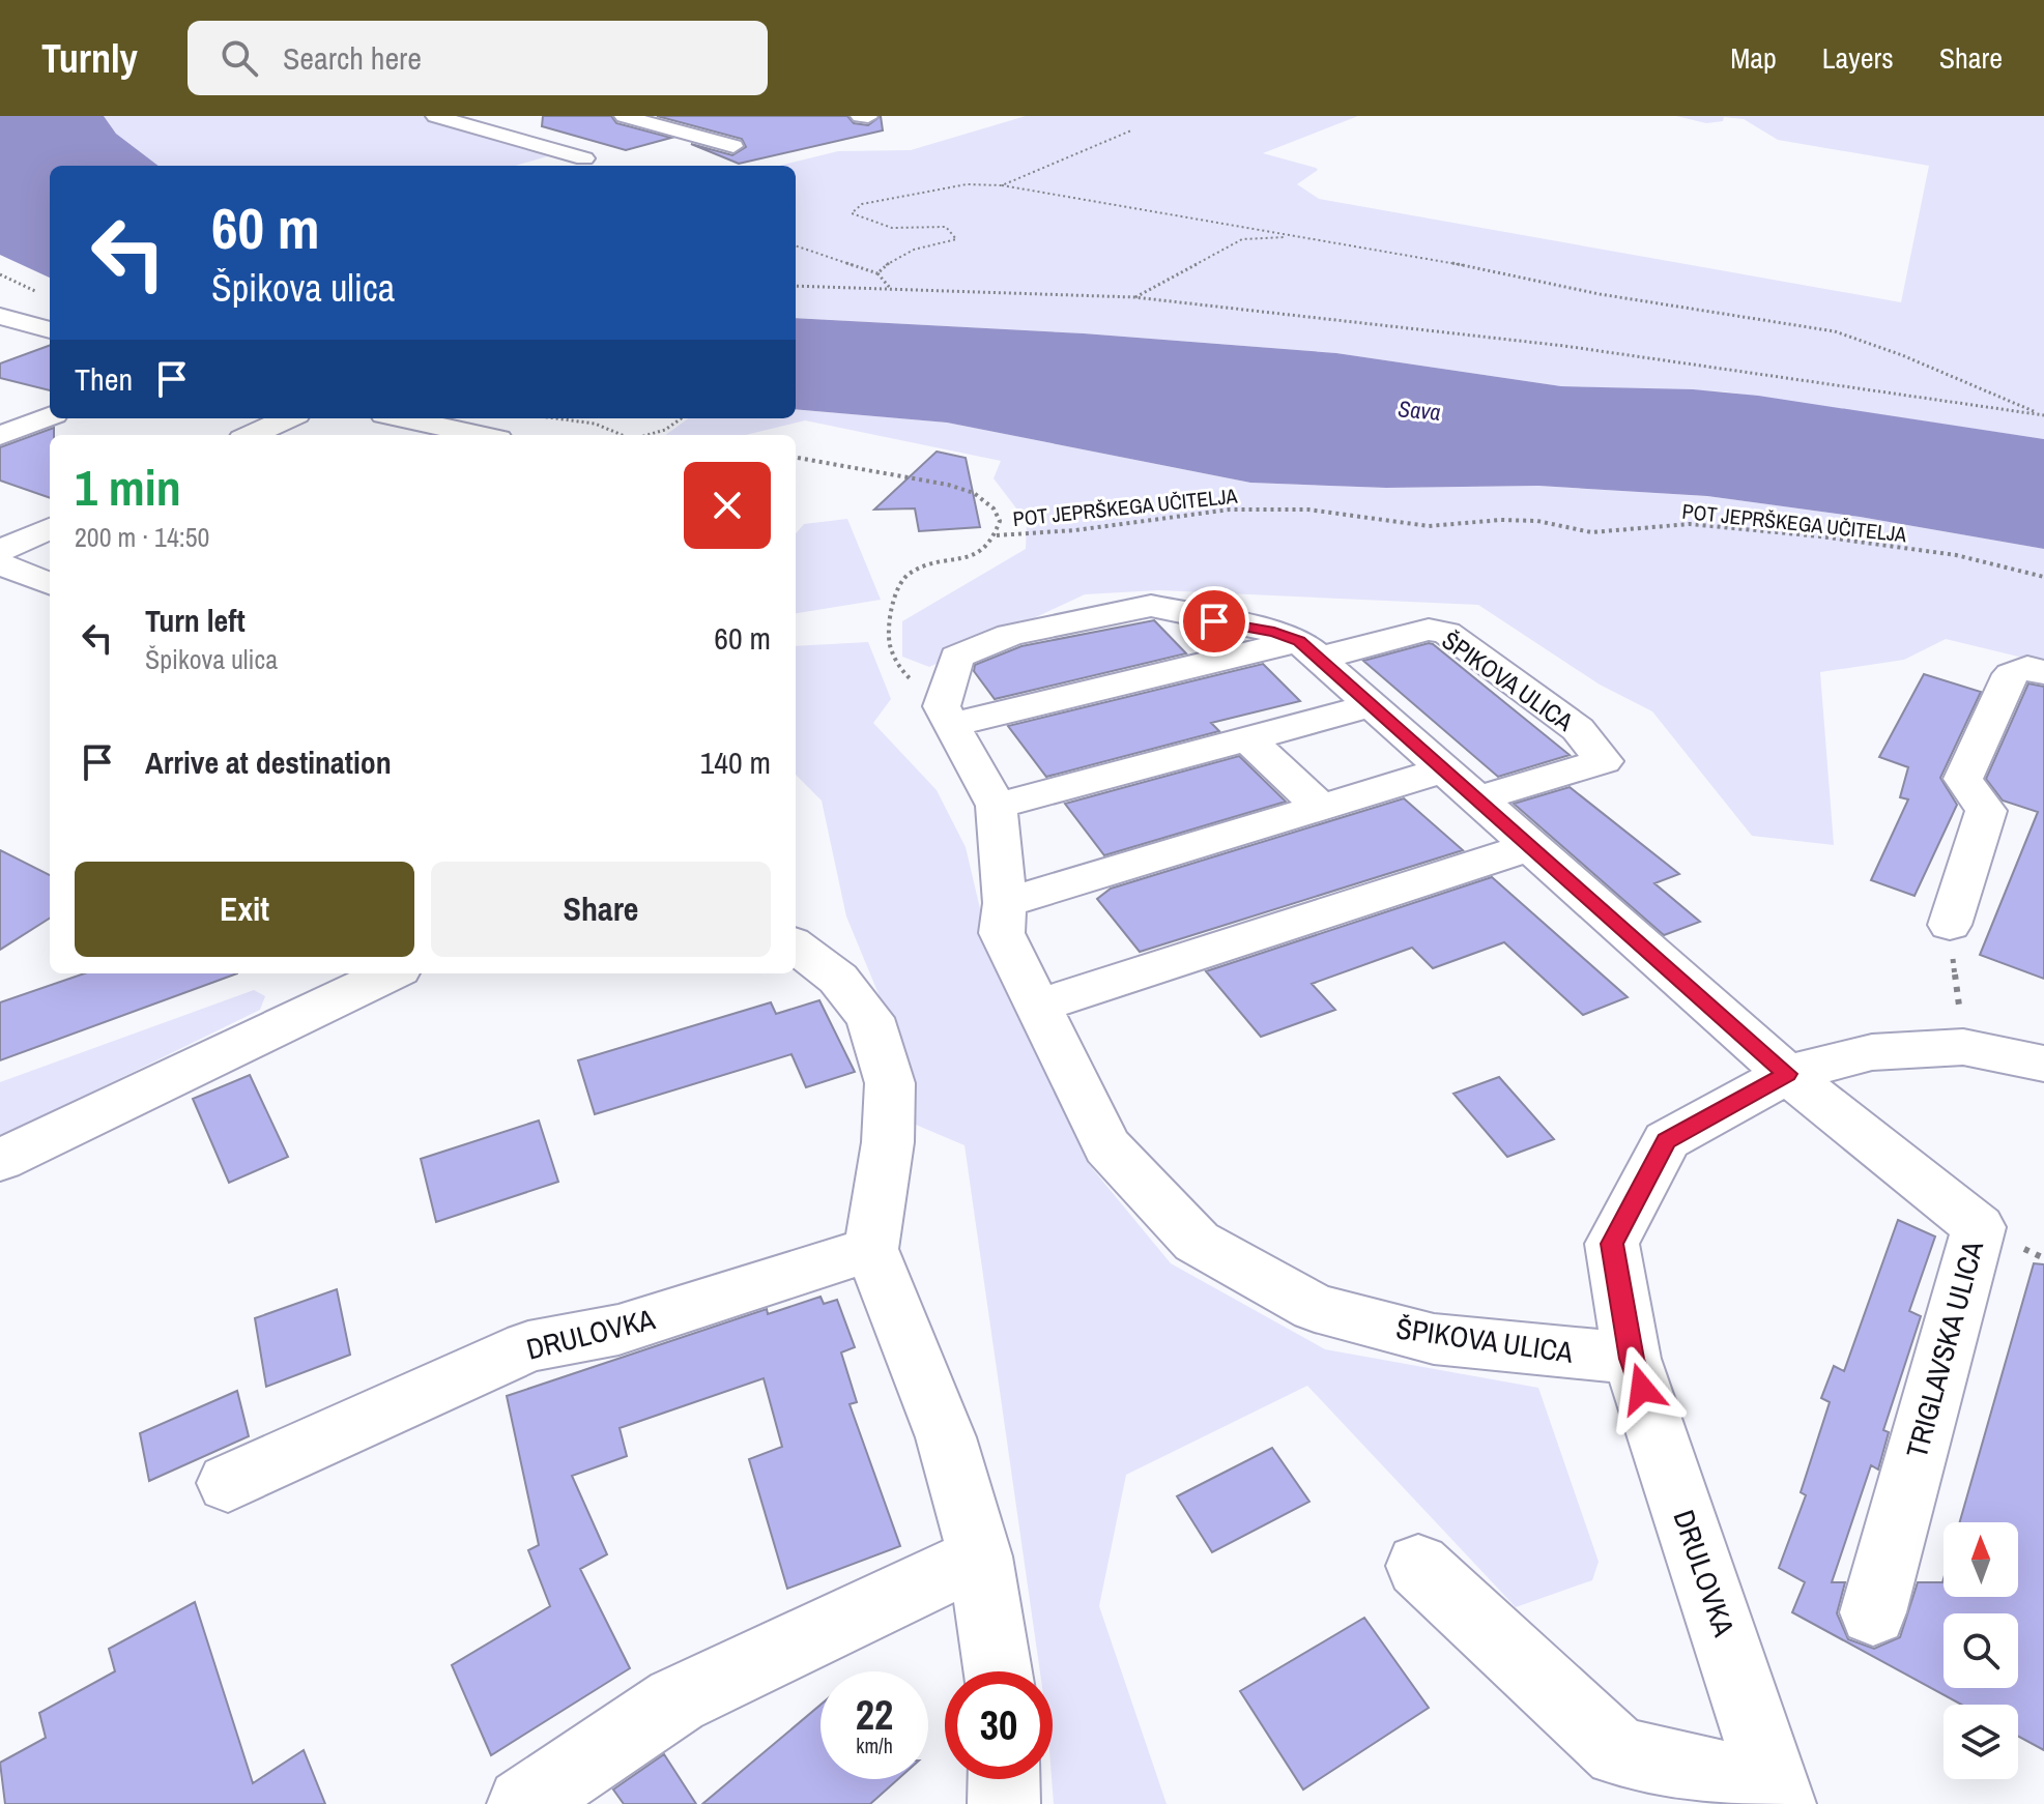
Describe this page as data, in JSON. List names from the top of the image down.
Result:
{
  "streets": {
    "street": ["ŠPIKOVA ULICA", "DRULOVKA", "TRIGLAVSKA ULICA"],
    "path": ["POT JEPRŠKEGA UČITELJA"]
  },
  "crossings": [
    ["POT JEPRŠKEGA UČITELJA", "ŠPIKOVA ULICA"],
    ["ŠPIKOVA ULICA", "DRULOVKA"]
  ],
  "water": ["Sava"],
  "north": "top",
  "page": {
    "header": "Turnly",
    "search": "Search here",
    "nav": ["Map", "Layers", "Share"],
    "turn": ["60 m", "Špikova ulica"],
    "then": "Then",
    "heading": ["1 min", "200 m · 14:50"],
    "list": [
      {
        "name": "Turn left",
        "note": "Špikova ulica",
        "value": "60 m"
      },
      {
        "name": "Arrive at destination",
        "value": "140 m"
      }
    ],
    "buttons": ["Exit", "Share"],
    "speed": "22 km/h",
    "limit": "30"
  }
}
